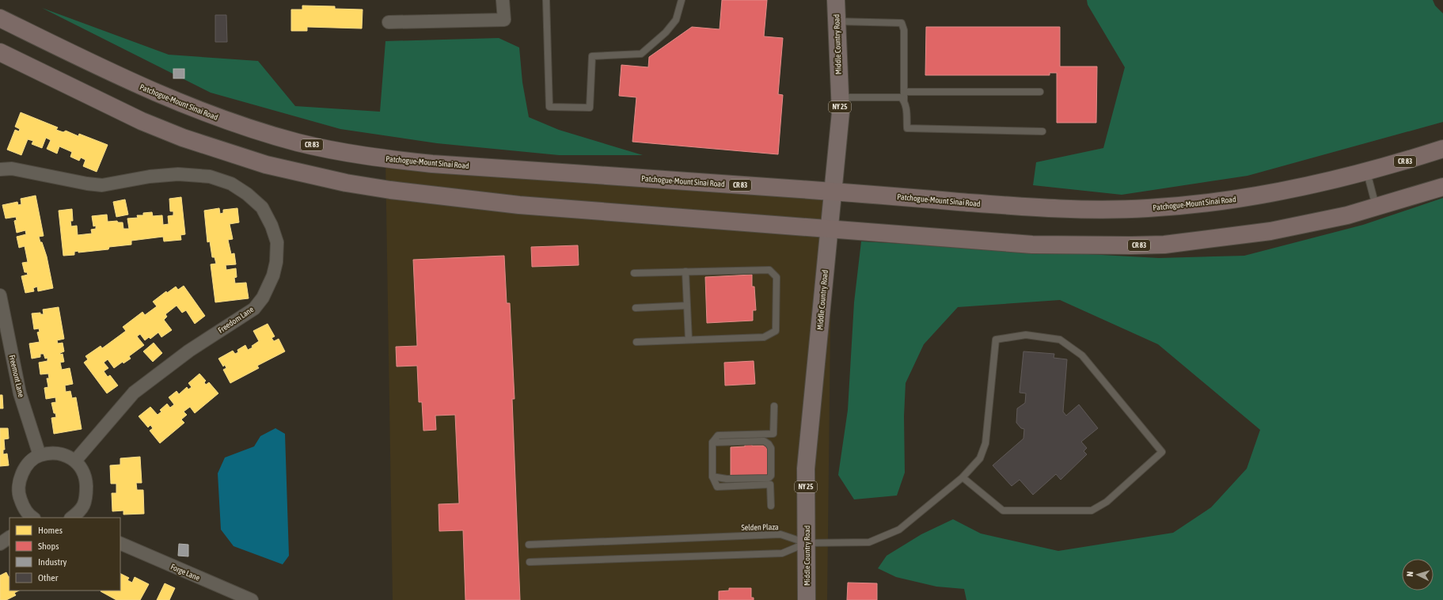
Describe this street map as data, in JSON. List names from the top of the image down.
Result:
{
  "streets": {
    "highway": ["Patchogue-Mount Sinai Road", "CR 83"],
    "main road": ["Middle Country Road", "NY 25"],
    "street": ["Freedom Lane", "Freemont Lane", "Forge Lane"],
    "lane": ["Selden Plaza"]
  },
  "crossings": [
    ["Middle Country Road", "Patchogue-Mount Sinai Road"],
    ["Middle Country Road", "CR 83"],
    ["Middle Country Road", "Selden Plaza"]
  ],
  "legend": [
    "Homes",
    "Shops",
    "Industry",
    "Other"
  ],
  "north": "left"
}
